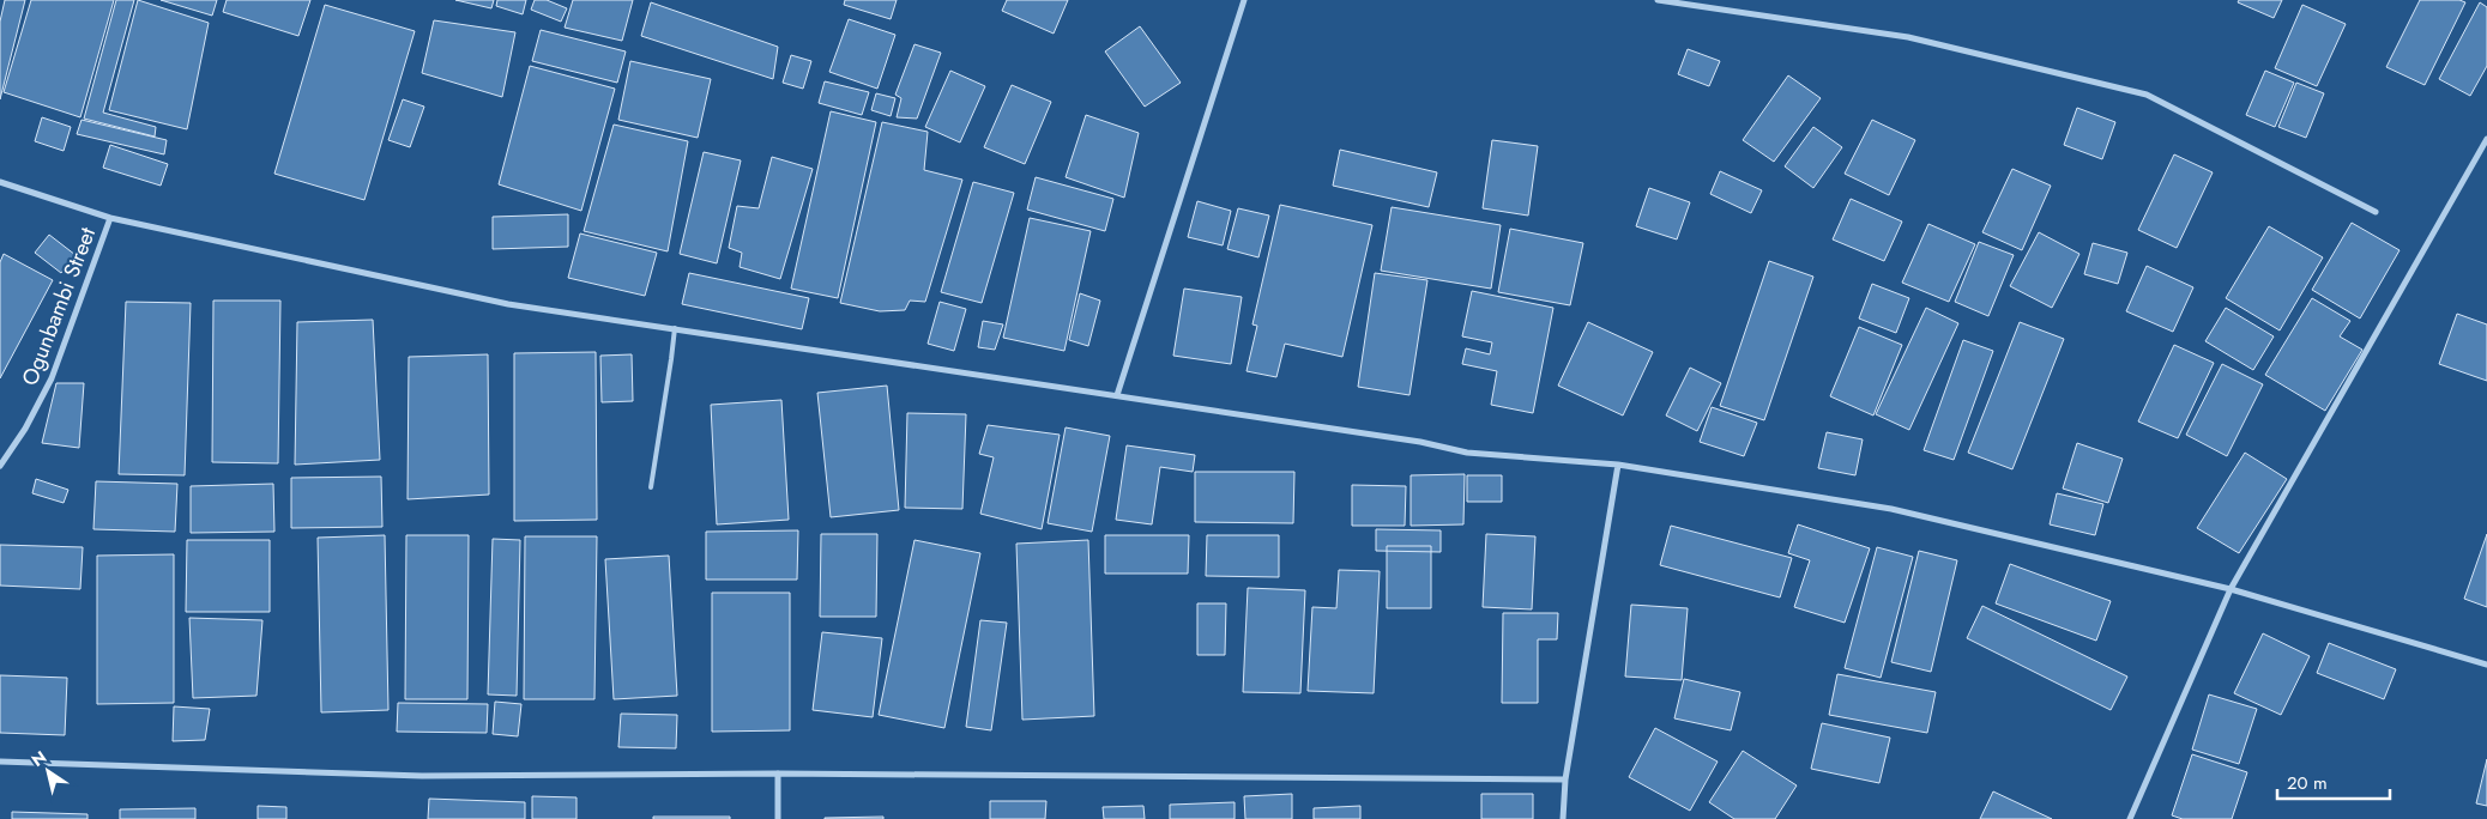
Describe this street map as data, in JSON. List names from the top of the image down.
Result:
{
  "streets": {
    "street": ["Ogunbambi Street"]
  },
  "scale_bar": "20 m",
  "north": "top left"
}
